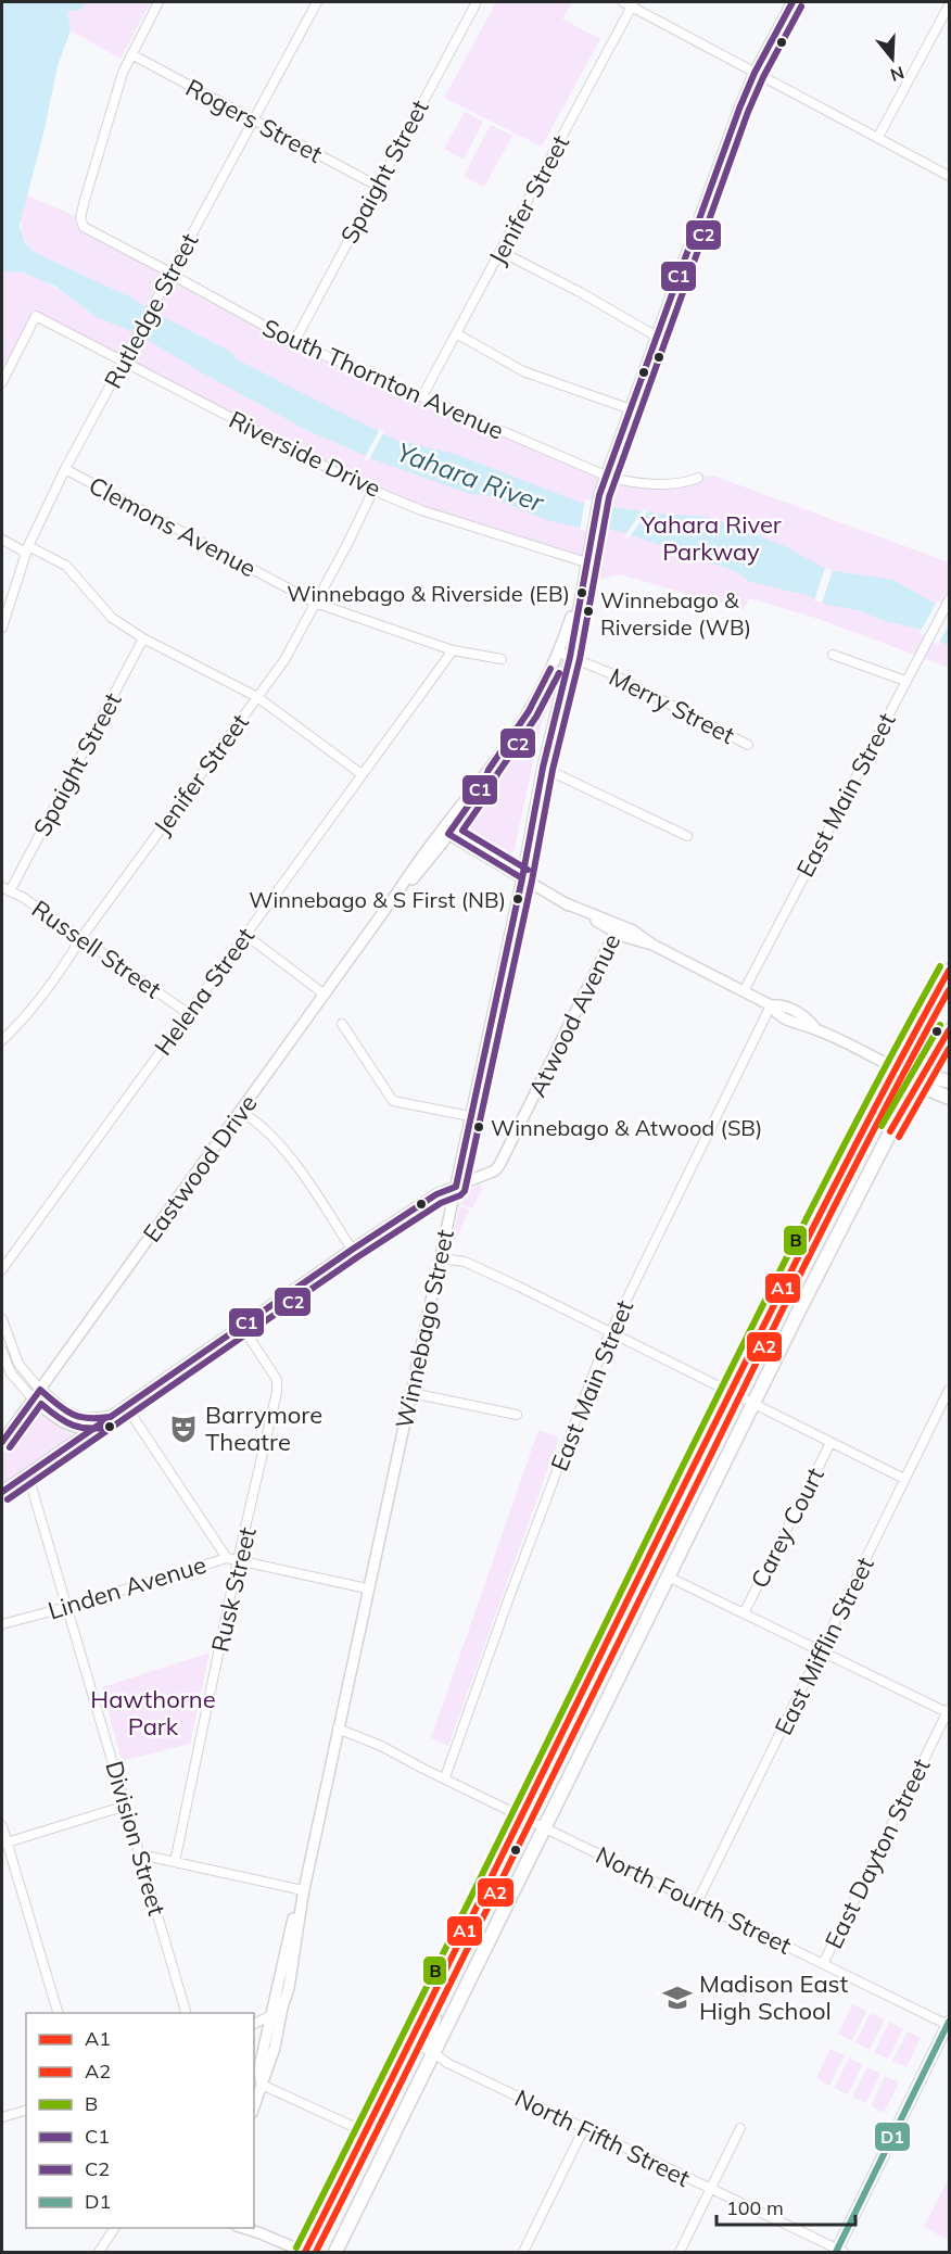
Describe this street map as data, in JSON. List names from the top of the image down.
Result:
{
  "streets": {
    "street": [
      "Rogers Street",
      "Spaight Street",
      "Jenifer Street",
      "Rutledge Street",
      "South Thornton Avenue",
      "Riverside Drive",
      "Clemons Avenue",
      "Merry Street",
      "East Main Street",
      "Russell Street",
      "Helena Street",
      "Atwood Avenue",
      "Eastwood Drive",
      "Winnebago Street",
      "Carey Court",
      "Linden Avenue",
      "Rusk Street",
      "East Mifflin Street",
      "Division Street",
      "East Dayton Street",
      "North Fourth Street",
      "North Fifth Street"
    ]
  },
  "crossings": [
    ["Rogers Street", "Spaight Street"],
    ["Rogers Street", "Rutledge Street"],
    ["Rogers Street", "South Thornton Avenue"],
    ["Spaight Street", "South Thornton Avenue"],
    ["Spaight Street", "Russell Street"],
    ["Jenifer Street", "South Thornton Avenue"],
    ["Jenifer Street", "Riverside Drive"],
    ["Jenifer Street", "Clemons Avenue"],
    ["Jenifer Street", "Russell Street"],
    ["Rutledge Street", "South Thornton Avenue"],
    ["Rutledge Street", "Riverside Drive"],
    ["Rutledge Street", "Clemons Avenue"],
    ["South Thornton Avenue", "Winnebago Street"],
    ["Riverside Drive", "Winnebago Street"],
    ["Clemons Avenue", "Helena Street"],
    ["Merry Street", "Eastwood Drive"],
    ["Merry Street", "Winnebago Street"],
    ["East Main Street", "North Fourth Street"],
    ["Russell Street", "Helena Street"],
    ["Atwood Avenue", "Winnebago Street"],
    ["Atwood Avenue", "Rusk Street"],
    ["Atwood Avenue", "Division Street"],
    ["Eastwood Drive", "Winnebago Street"],
    ["Winnebago Street", "Linden Avenue"],
    ["Winnebago Street", "North Fourth Street"],
    ["Linden Avenue", "Rusk Street"],
    ["Linden Avenue", "Division Street"],
    ["East Mifflin Street", "North Fourth Street"],
    ["East Dayton Street", "North Fourth Street"]
  ],
  "water": ["Yahara River"],
  "parks": ["Yahara River Parkway", "Hawthorne Park"],
  "places": {
    "other": [
      "Winnebago & Riverside (EB)",
      "Winnebago & Riverside (WB)",
      "Winnebago & S First (NB)",
      "Winnebago & Atwood (SB)"
    ],
    "theatre": ["Barrymore Theatre"],
    "school or university": ["Madison East High School"]
  },
  "lines": [
    "transit line C1",
    "transit line C2",
    "transit line B",
    "transit line A1",
    "transit line A2",
    "transit line D1"
  ],
  "legend": [
    "A1",
    "A2",
    "B",
    "C1",
    "C2",
    "D1"
  ],
  "scale_bar": "100 m",
  "north": "bottom"
}
